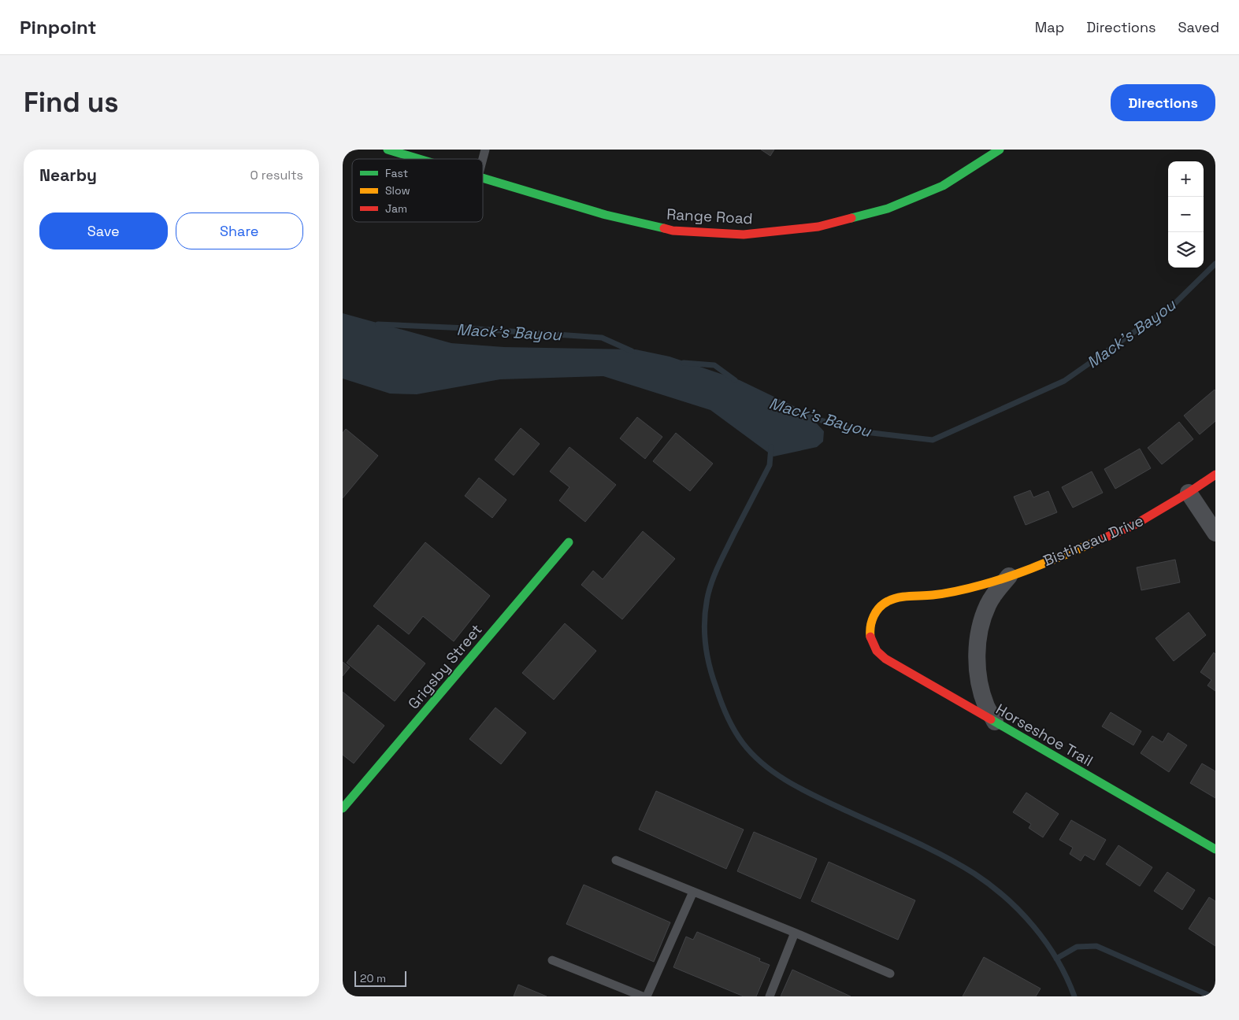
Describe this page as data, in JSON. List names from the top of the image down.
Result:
{
  "streets": {
    "street": [
      "Range Road",
      "Bistineau Drive",
      "Grigsby Street",
      "Horseshoe Trail"
    ]
  },
  "crossings": [
    ["Bistineau Drive", "Horseshoe Trail"]
  ],
  "water": ["Mack's Bayou"],
  "legend": ["Fast", "Slow", "Jam"],
  "scale_bar": "20 m",
  "page": {
    "header": "Pinpoint",
    "nav": ["Map", "Directions", "Saved"],
    "buttons": [
      "Directions",
      ["Save", "Share"]
    ],
    "title": "Find us",
    "heading": ["Nearby", "0 results"],
    "map_buttons": ["+", "−"],
    "scale": "20 m"
  }
}
